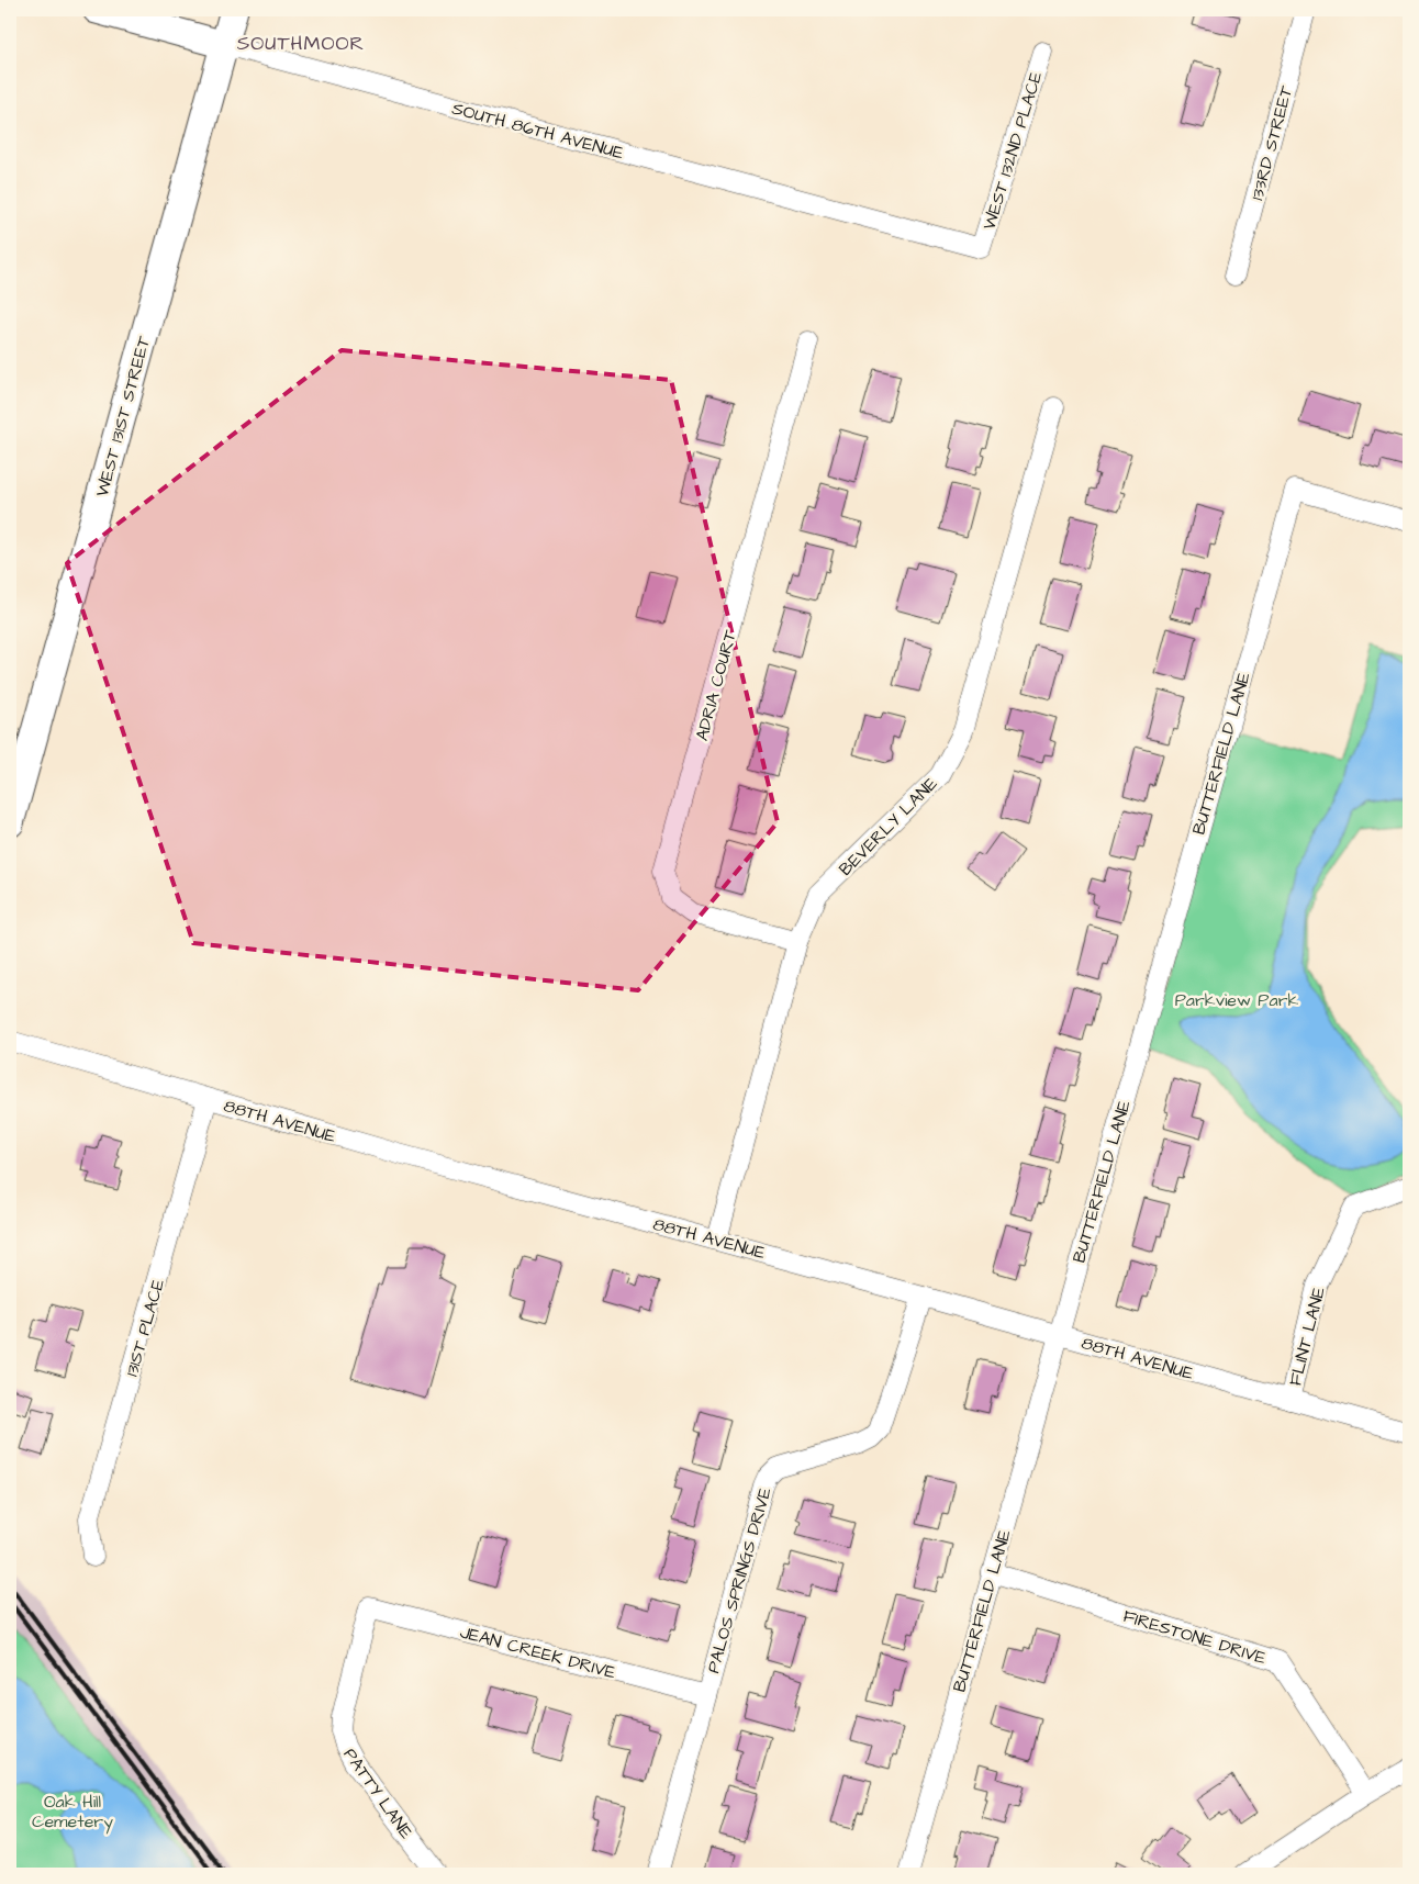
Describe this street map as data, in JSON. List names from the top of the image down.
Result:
{
  "streets": {
    "street": [
      "SOUTH 86TH AVENUE",
      "133RD STREET",
      "WEST 132ND PLACE",
      "WEST 131ST STREET",
      "ADRIA COURT",
      "BUTTERFIELD LANE",
      "BEVERLY LANE",
      "88TH AVENUE",
      "131ST PLACE",
      "FLINT LANE",
      "PALOS SPRINGS DRIVE",
      "FIRESTONE DRIVE",
      "JEAN CREEK DRIVE",
      "PATTY LANE"
    ]
  },
  "crossings": [
    ["SOUTH 86TH AVENUE", "WEST 132ND PLACE"],
    ["SOUTH 86TH AVENUE", "WEST 131ST STREET"],
    ["ADRIA COURT", "BEVERLY LANE"],
    ["BUTTERFIELD LANE", "88TH AVENUE"],
    ["BUTTERFIELD LANE", "FIRESTONE DRIVE"],
    ["BEVERLY LANE", "88TH AVENUE"],
    ["88TH AVENUE", "131ST PLACE"],
    ["88TH AVENUE", "FLINT LANE"],
    ["88TH AVENUE", "PALOS SPRINGS DRIVE"],
    ["PALOS SPRINGS DRIVE", "JEAN CREEK DRIVE"],
    ["JEAN CREEK DRIVE", "PATTY LANE"]
  ],
  "districts": ["SOUTHMOOR"],
  "parks": ["Parkview Park", "Oak Hill Cemetery"]
}
